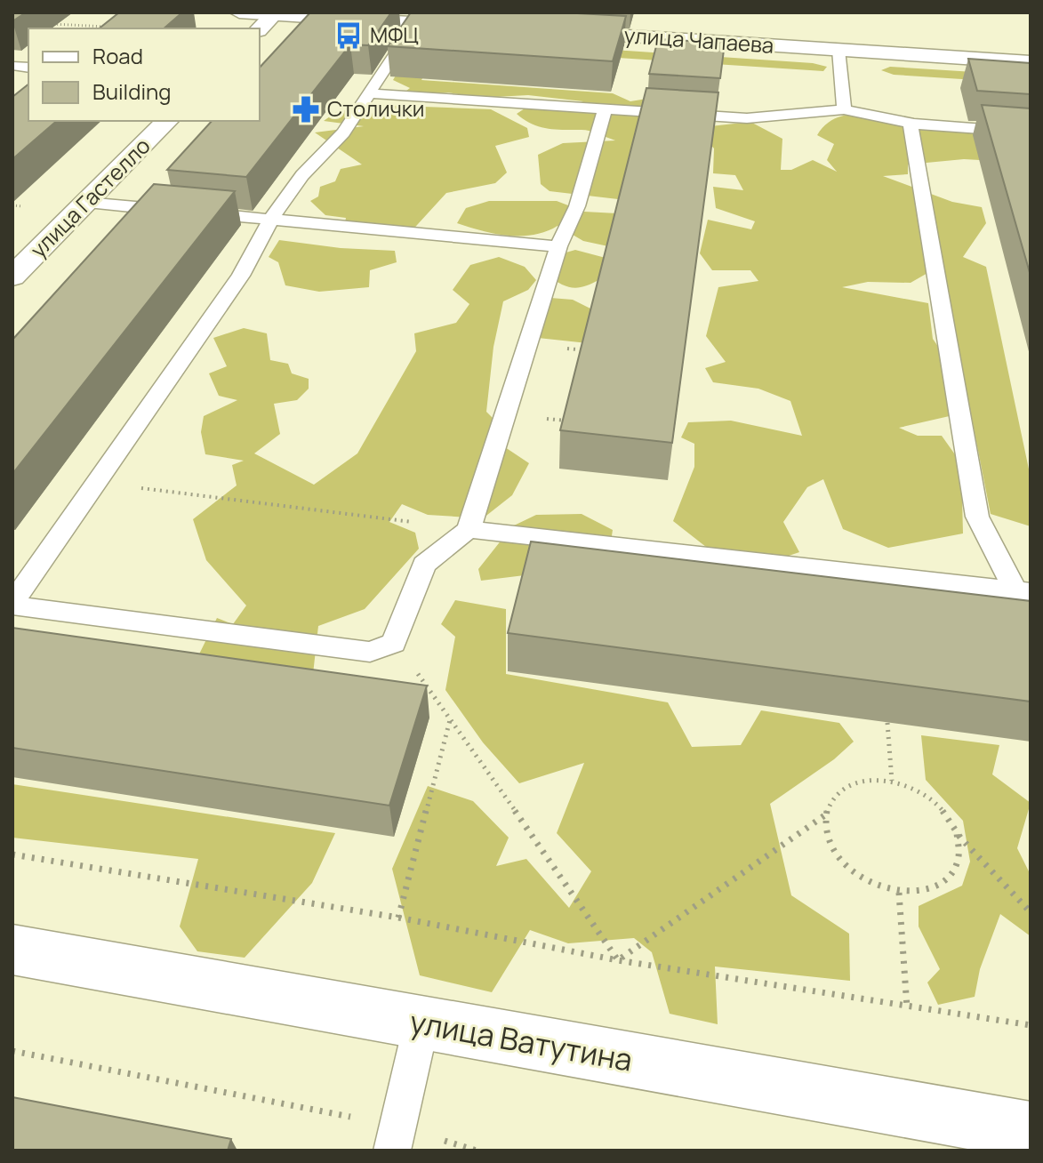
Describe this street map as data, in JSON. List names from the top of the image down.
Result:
{
  "streets": {
    "street": ["улица Чапаева", "улица Гастелло", "улица Ватутина"]
  },
  "places": {
    "bus stop": ["МФЦ"],
    "pharmacy": ["Столички"]
  },
  "legend": ["Road", "Building"]
}
